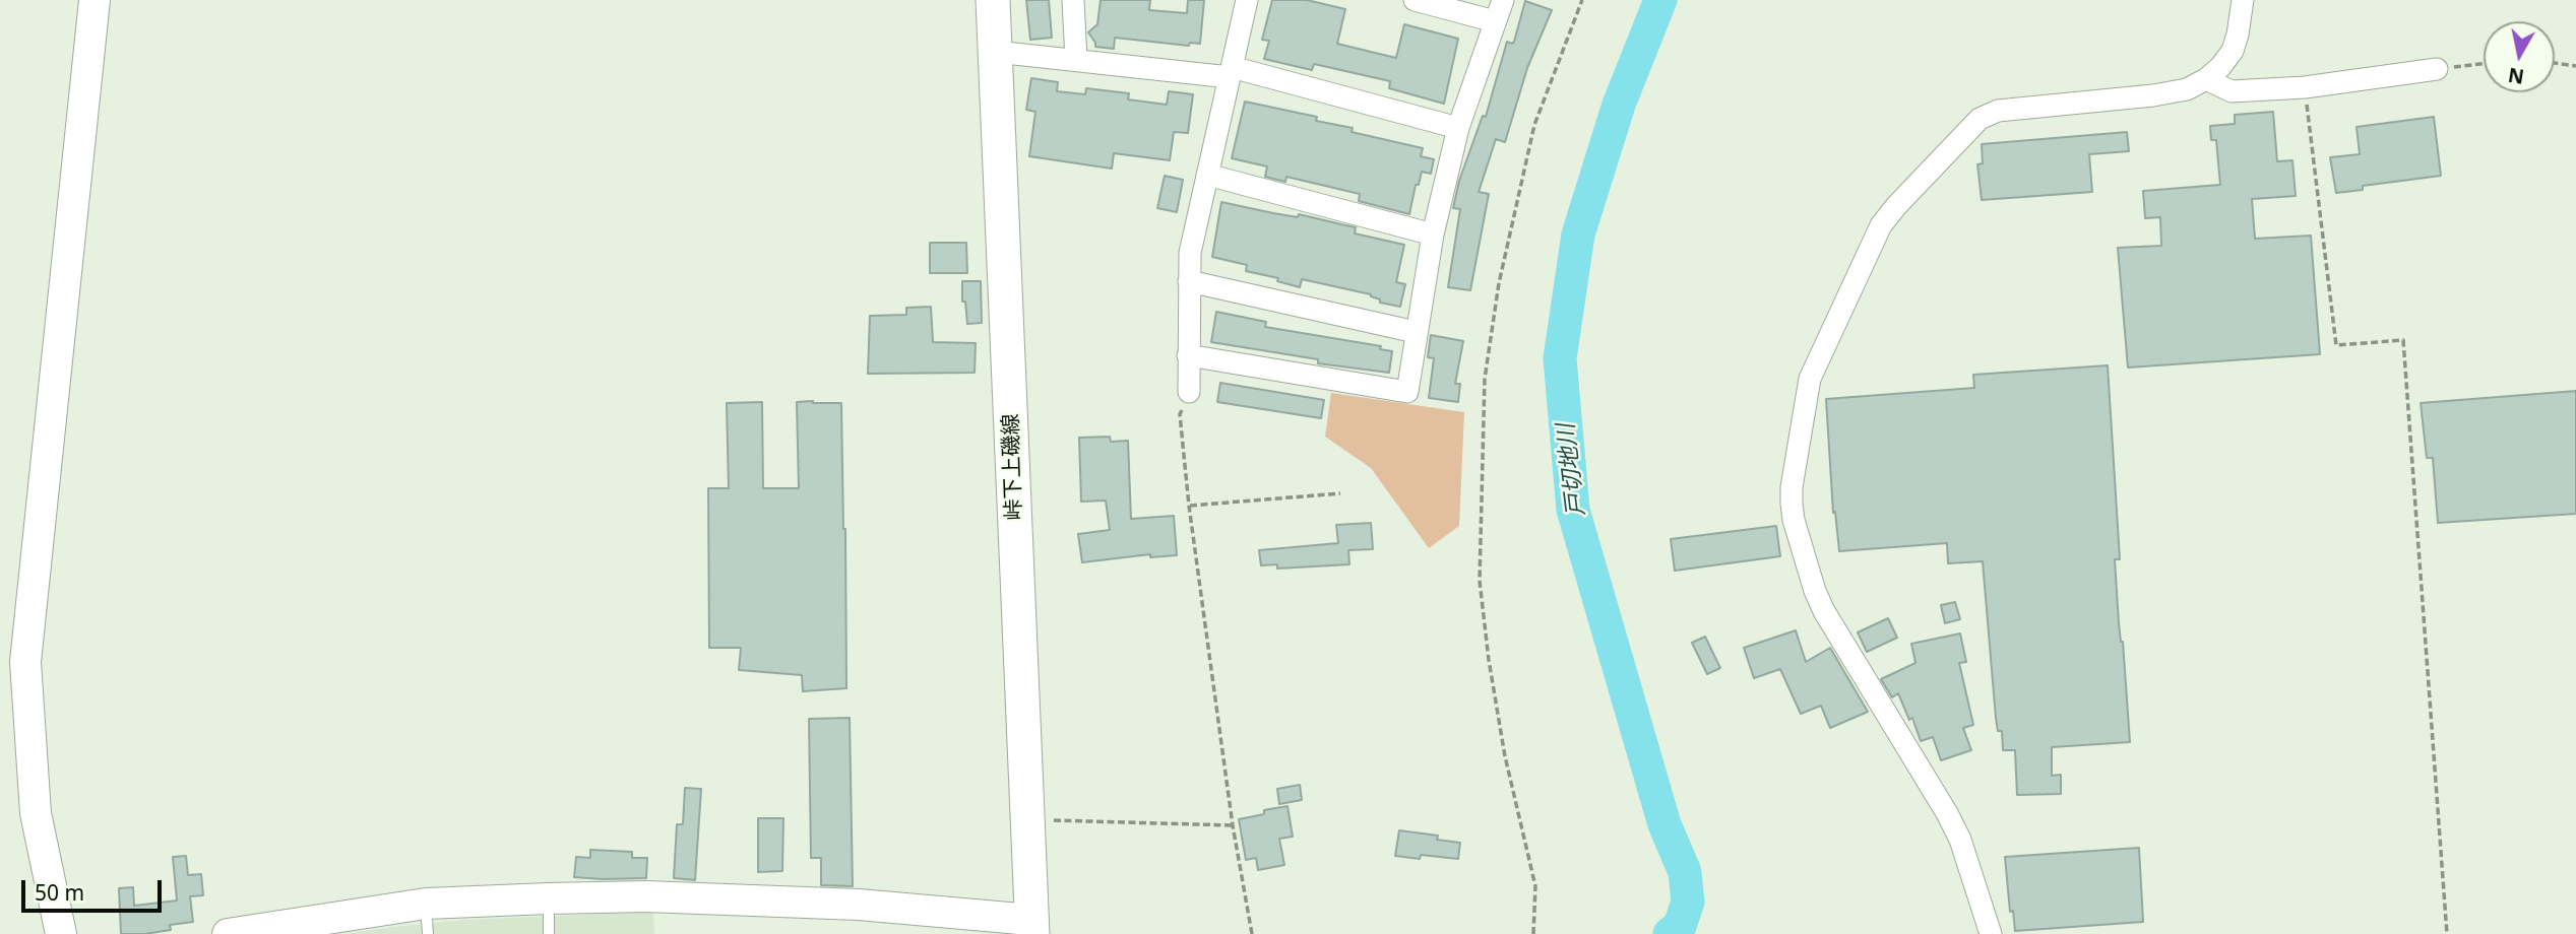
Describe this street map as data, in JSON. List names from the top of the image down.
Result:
{
  "streets": {
    "main road": ["峠下上磯線"]
  },
  "water": ["戸切地川"],
  "scale_bar": "50 m",
  "north": "bottom"
}
